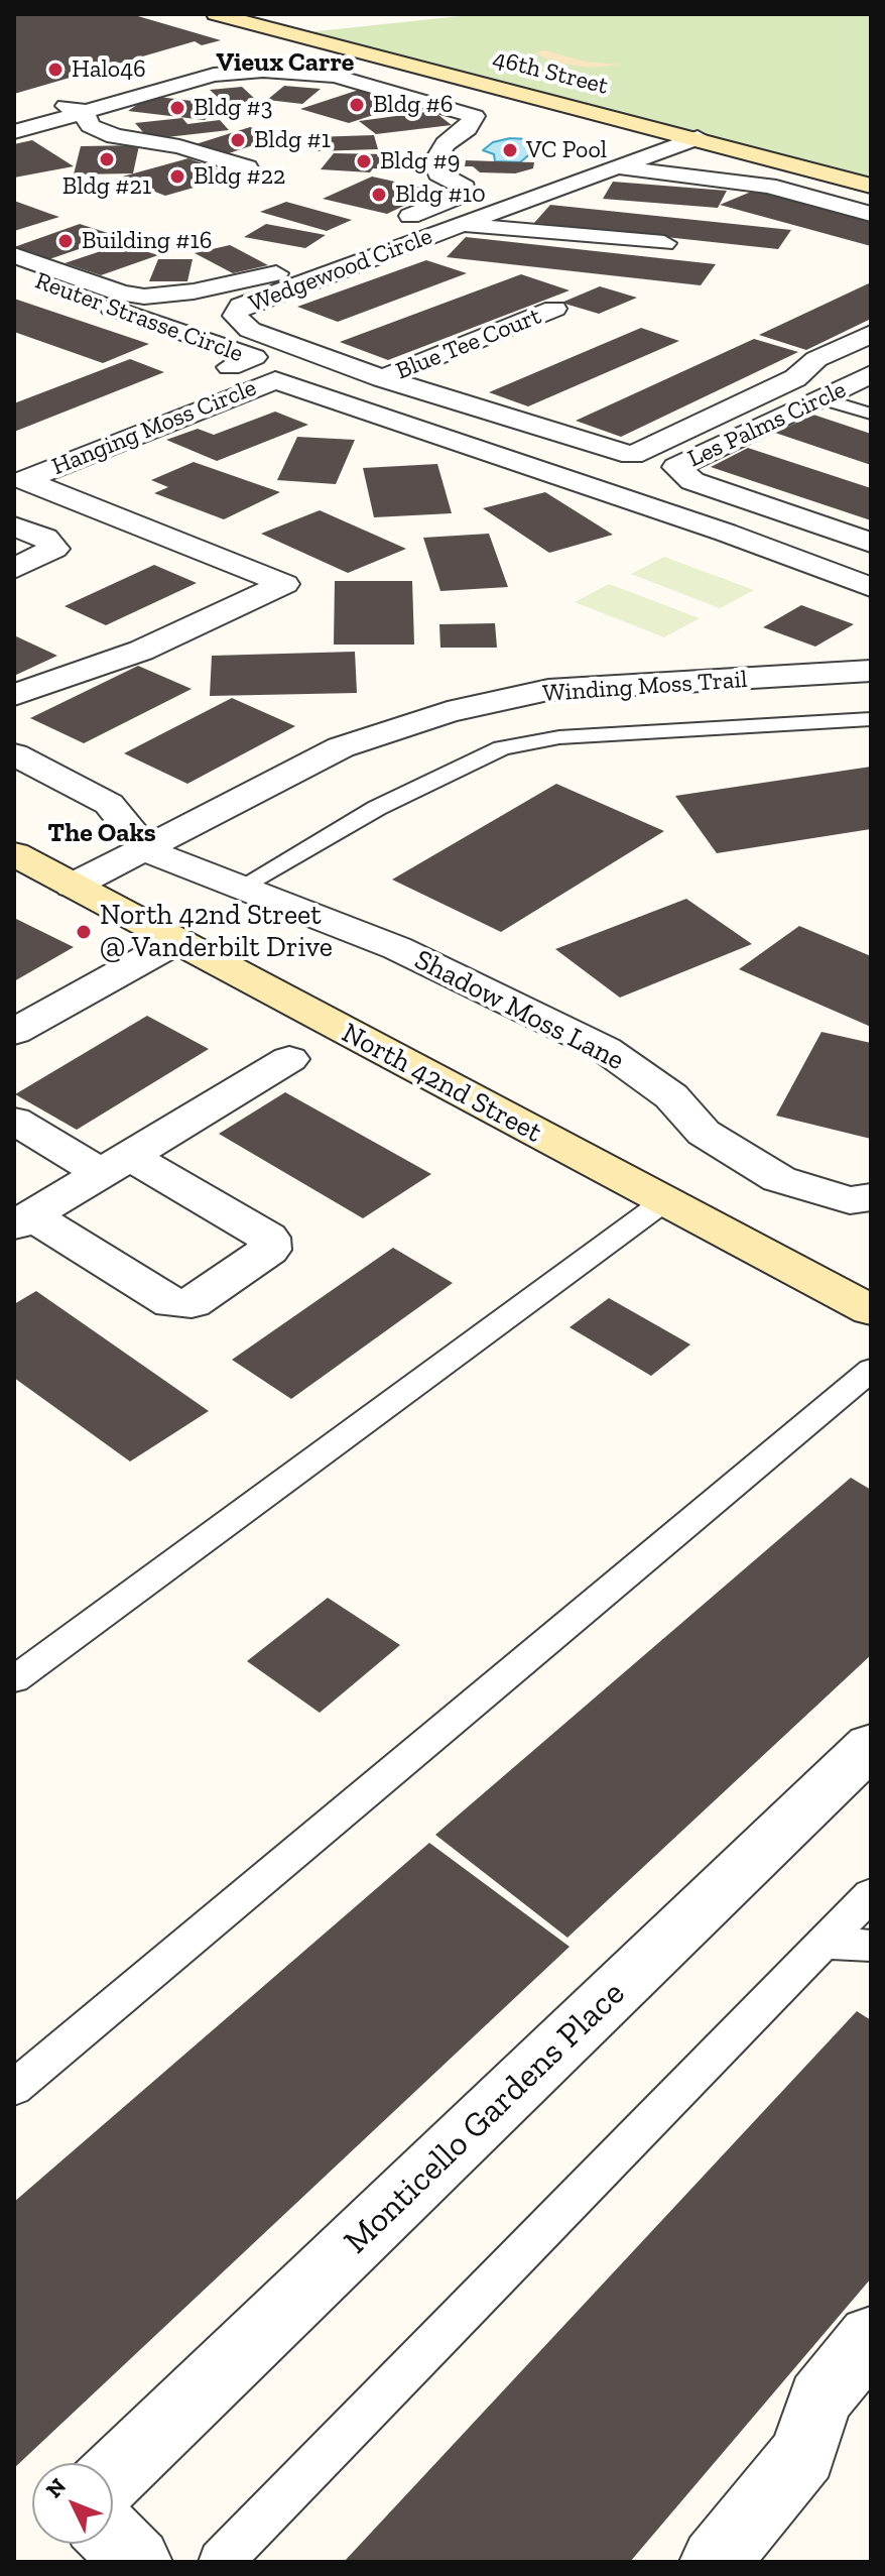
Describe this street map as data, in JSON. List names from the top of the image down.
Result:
{
  "streets": {
    "street": [
      "46th Street",
      "Wedgewood Circle",
      "Reuter Strasse Circle",
      "Blue Tee Court",
      "Les Palms Circle",
      "Hanging Moss Circle",
      "Winding Moss Trail",
      "Shadow Moss Lane",
      "North 42nd Street",
      "Monticello Gardens Place"
    ]
  },
  "crossings": [
    ["46th Street", "Wedgewood Circle"],
    ["Wedgewood Circle", "Blue Tee Court"],
    ["Wedgewood Circle", "Les Palms Circle"],
    ["Winding Moss Trail", "Shadow Moss Lane"],
    ["Winding Moss Trail", "North 42nd Street"]
  ],
  "districts": ["Vieux Carre", "The Oaks"],
  "places": [
    "Halo46",
    "Bldg #6",
    "Bldg #3",
    "Bldg #1",
    "VC Pool",
    "Bldg #21",
    "Bldg #9",
    "Bldg #22",
    "Bldg #10",
    "Building #16",
    "North 42nd Street @ Vanderbilt Drive"
  ],
  "north": "top left"
}
